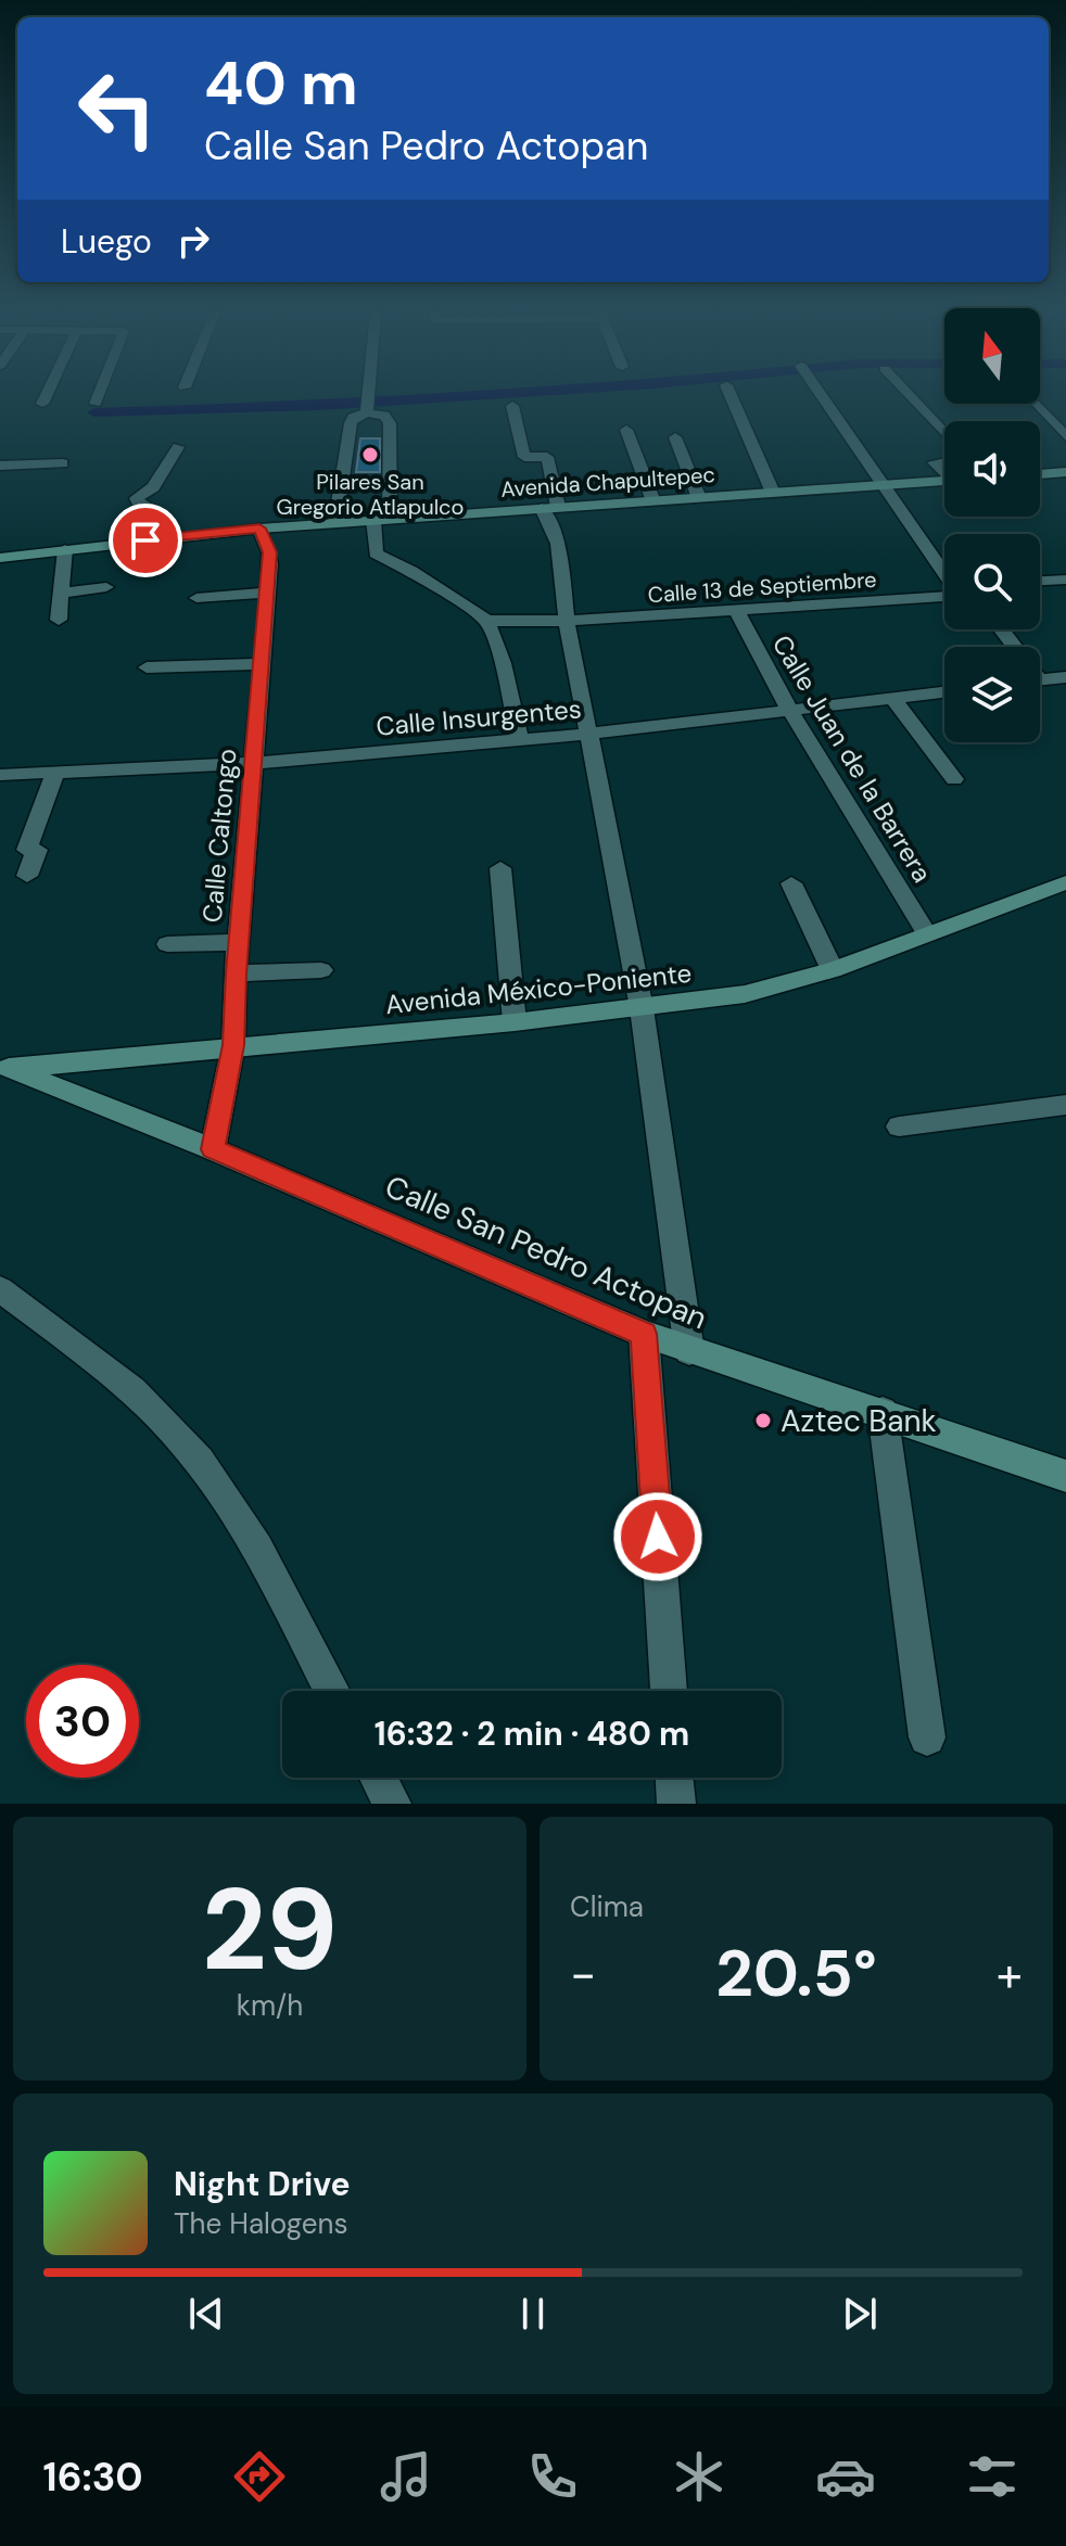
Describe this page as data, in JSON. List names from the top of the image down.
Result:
{
  "streets": {
    "main road": ["Avenida Chapultepec", "Avenida México-Poniente", "Calle San Pedro Actopan"],
    "street": [
      "Calle 13 de Septiembre",
      "Calle Insurgentes",
      "Calle Juan de la Barrera",
      "Calle Caltongo"
    ]
  },
  "crossings": [
    ["Avenida Chapultepec", "Calle Caltongo"],
    ["Calle 13 de Septiembre", "Calle Juan de la Barrera"],
    ["Calle Insurgentes", "Calle Juan de la Barrera"],
    ["Calle Insurgentes", "Calle Caltongo"],
    ["Calle Juan de la Barrera", "Avenida México-Poniente"],
    ["Calle Caltongo", "Avenida México-Poniente"],
    ["Calle Caltongo", "Calle San Pedro Actopan"],
    ["Avenida México-Poniente", "Calle San Pedro Actopan"]
  ],
  "places": ["Pilares San Gregorio Atlapulco", "Aztec Bank"],
  "north": "top",
  "page": {
    "turn": ["40 m", "Calle San Pedro Actopan"],
    "then": "Luego",
    "limit": "30",
    "trip": "16:32 · 2 min · 480 m",
    "tile": [
      ["29", "km/h"],
      "Clima"
    ],
    "heat": ["−", "20.5°", "+"],
    "song": ["Night Drive", "The Halogens"],
    "tabs": "16:30"
  }
}
